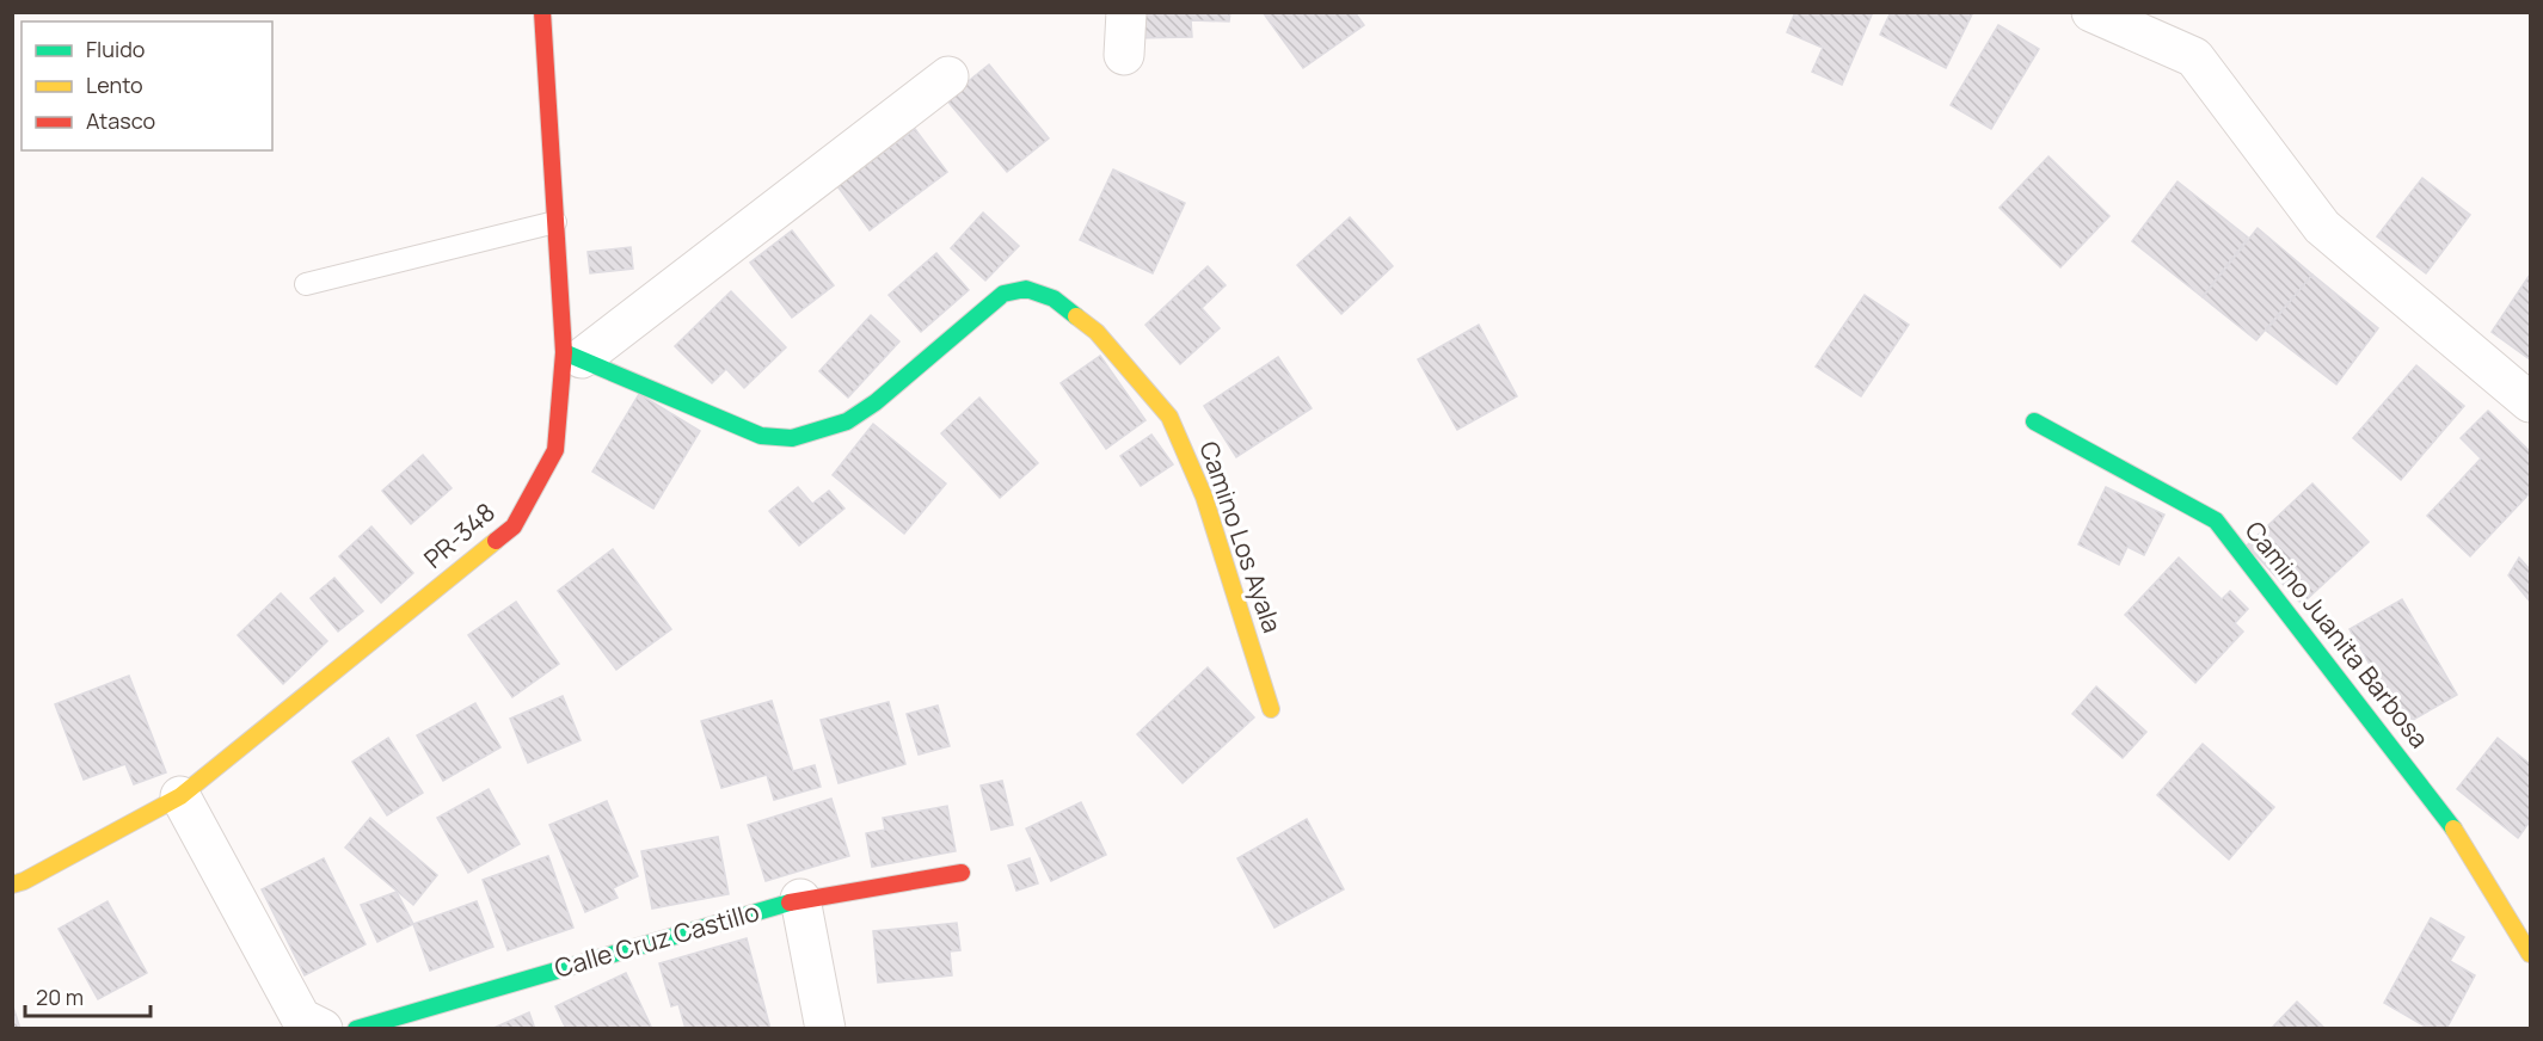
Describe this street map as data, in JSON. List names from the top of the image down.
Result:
{
  "streets": {
    "street": [
      "PR-348",
      "Camino Los Ayala",
      "Camino Juanita Barbosa",
      "Calle Cruz Castillo"
    ]
  },
  "crossings": [
    ["PR-348", "Camino Los Ayala"]
  ],
  "legend": ["Fluido", "Lento", "Atasco"],
  "scale_bar": "20 m"
}
